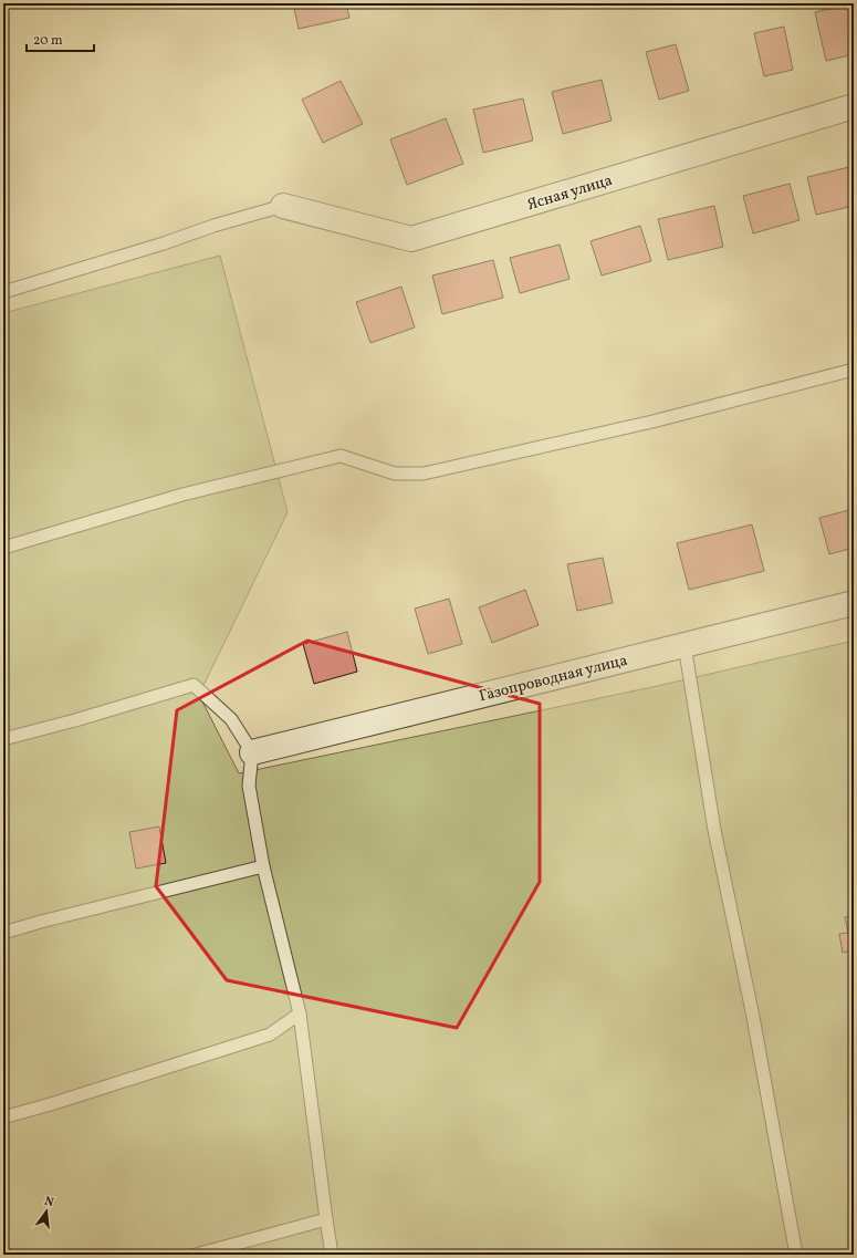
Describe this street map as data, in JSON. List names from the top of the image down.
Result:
{
  "streets": {
    "street": ["Ясная улица", "Газопроводная улица"]
  },
  "scale_bar": "20 m",
  "north": "top"
}
